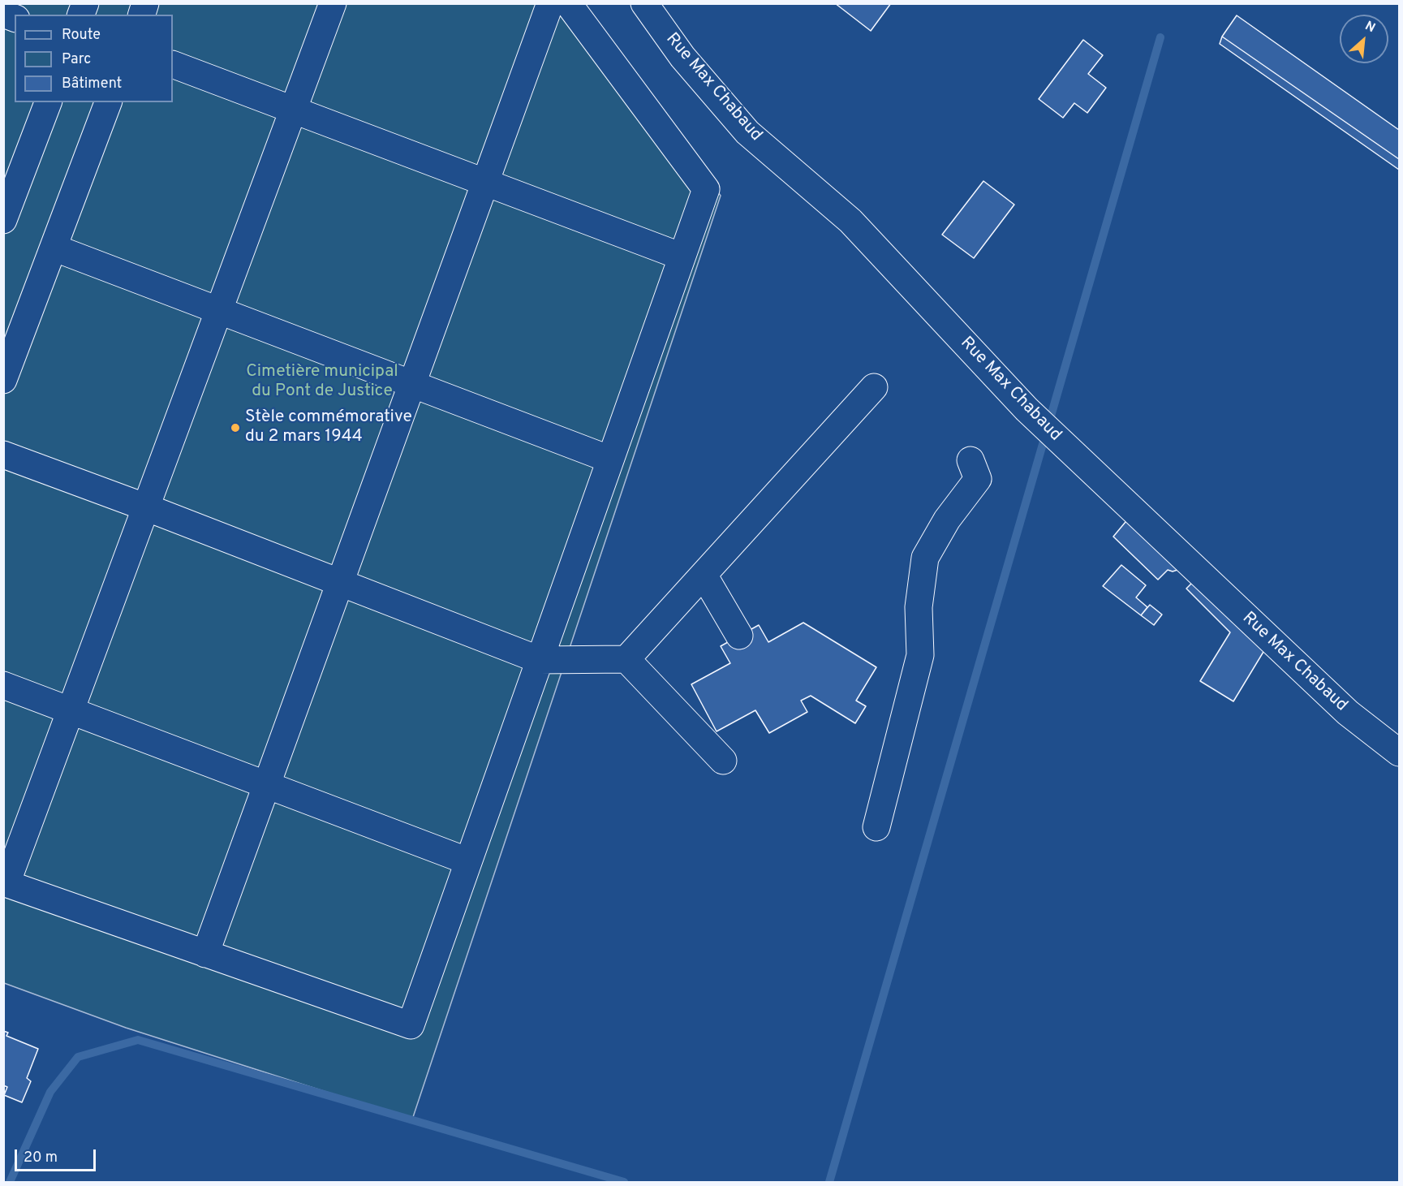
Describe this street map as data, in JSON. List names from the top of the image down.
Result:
{
  "streets": {
    "street": ["Rue Max Chabaud"]
  },
  "parks": ["Cimetière municipal du Pont de Justice"],
  "places": ["Stèle commémorative du 2 mars 1944"],
  "legend": ["Route", "Parc", "Bâtiment"],
  "scale_bar": "20 m",
  "north": "top right"
}
